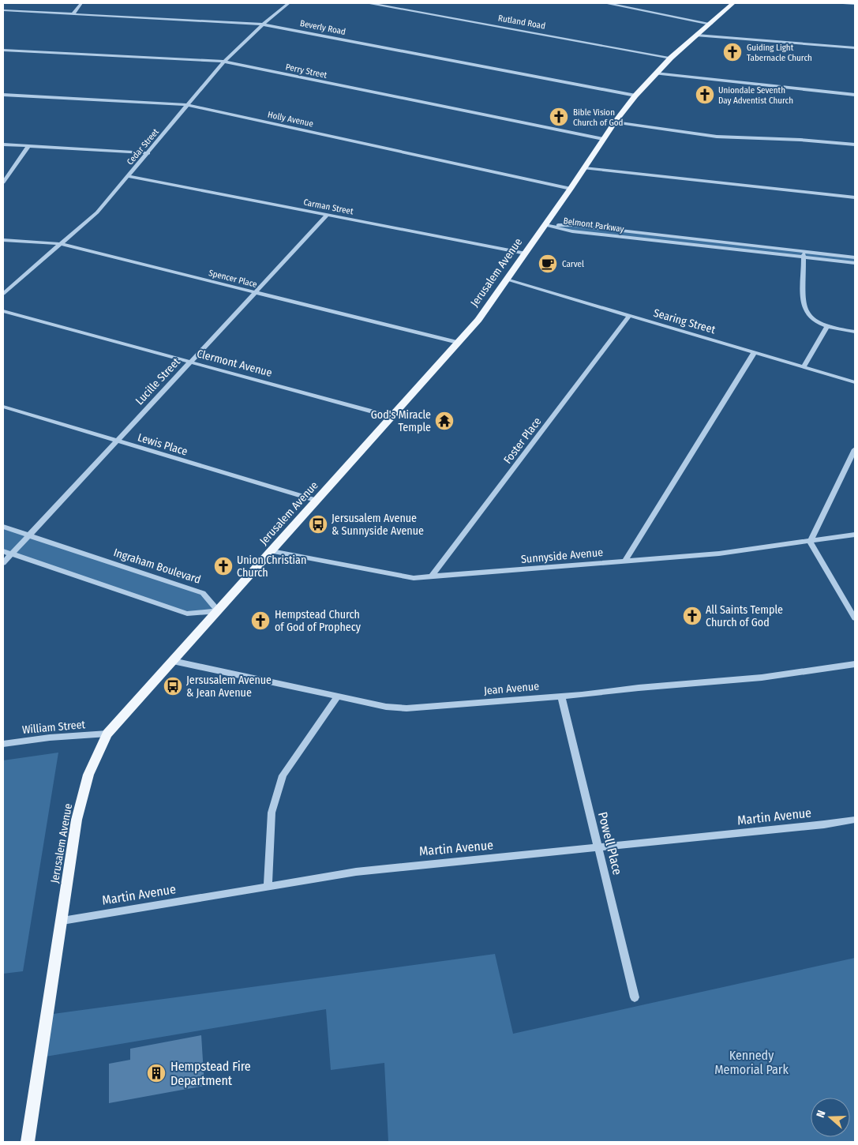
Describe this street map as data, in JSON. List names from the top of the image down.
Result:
{
  "streets": {
    "main road": ["Jerusalem Avenue"],
    "street": [
      "Rutland Road",
      "Beverly Road",
      "Perry Street",
      "Holly Avenue",
      "Cedar Street",
      "Carman Street",
      "Belmont Parkway",
      "Spencer Place",
      "Searing Street",
      "Clermont Avenue",
      "Lucille Street",
      "Foster Place",
      "Lewis Place",
      "Sunnyside Avenue",
      "Ingraham Boulevard",
      "Jean Avenue",
      "William Street",
      "Martin Avenue",
      "Powell Place"
    ]
  },
  "crossings": [
    ["Rutland Road", "Jerusalem Avenue"],
    ["Beverly Road", "Cedar Street"],
    ["Beverly Road", "Jerusalem Avenue"],
    ["Perry Street", "Cedar Street"],
    ["Perry Street", "Jerusalem Avenue"],
    ["Holly Avenue", "Cedar Street"],
    ["Holly Avenue", "Jerusalem Avenue"],
    ["Cedar Street", "Carman Street"],
    ["Cedar Street", "Spencer Place"],
    ["Carman Street", "Jerusalem Avenue"],
    ["Carman Street", "Lucille Street"],
    ["Belmont Parkway", "Jerusalem Avenue"],
    ["Jerusalem Avenue", "Spencer Place"],
    ["Jerusalem Avenue", "Searing Street"],
    ["Jerusalem Avenue", "Clermont Avenue"],
    ["Jerusalem Avenue", "Lewis Place"],
    ["Jerusalem Avenue", "Sunnyside Avenue"],
    ["Jerusalem Avenue", "Ingraham Boulevard"],
    ["Jerusalem Avenue", "Jean Avenue"],
    ["Jerusalem Avenue", "William Street"],
    ["Jerusalem Avenue", "Martin Avenue"],
    ["Spencer Place", "Lucille Street"],
    ["Searing Street", "Foster Place"],
    ["Clermont Avenue", "Lucille Street"],
    ["Lucille Street", "Lewis Place"],
    ["Lucille Street", "Ingraham Boulevard"],
    ["Foster Place", "Sunnyside Avenue"],
    ["Jean Avenue", "Powell Place"],
    ["Martin Avenue", "Powell Place"]
  ],
  "parks": ["Kennedy Memorial Park"],
  "places": {
    "church": [
      "Guiding Light Tabernacle Church",
      "Uniondale Seventh Day Adventist Church",
      "Bible Vision Church of God",
      "Union Christian Church",
      "All Saints Temple Church of God",
      "Hempstead Church of God of Prophecy"
    ],
    "cafe": ["Carvel"],
    "temple": ["God's Miracle Temple"],
    "bus stop": ["Jersusalem Avenue & Sunnyside Avenue", "Jersusalem Avenue & Jean Avenue"],
    "building": ["Hempstead Fire Department"]
  },
  "north": "left"
}
